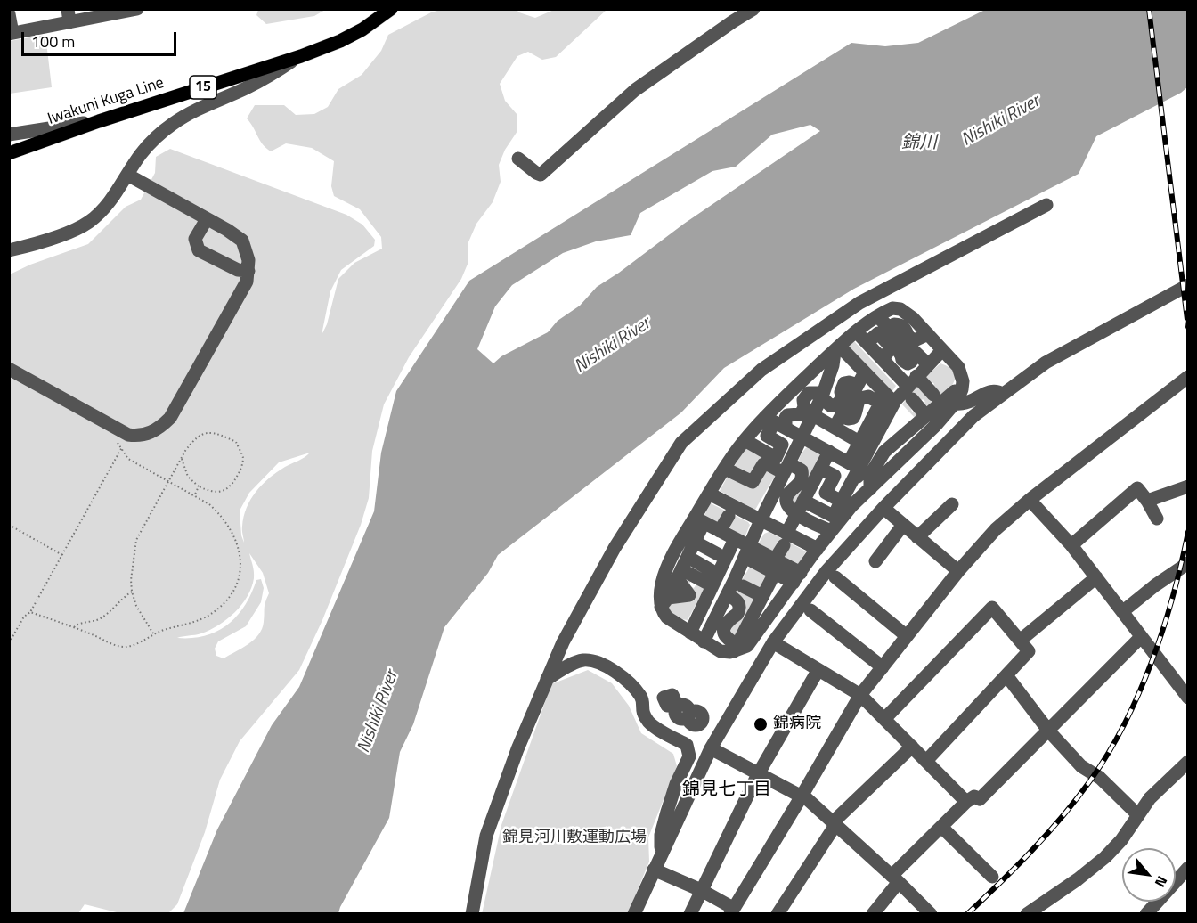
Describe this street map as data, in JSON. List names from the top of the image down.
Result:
{
  "streets": {
    "main road": ["15", "Iwakuni Kuga Line"]
  },
  "districts": ["錦見七丁目"],
  "water": ["Nishiki River", "錦川"],
  "parks": ["錦見河川敷運動広場"],
  "places": ["錦病院"],
  "scale_bar": "100 m",
  "north": "bottom right"
}
